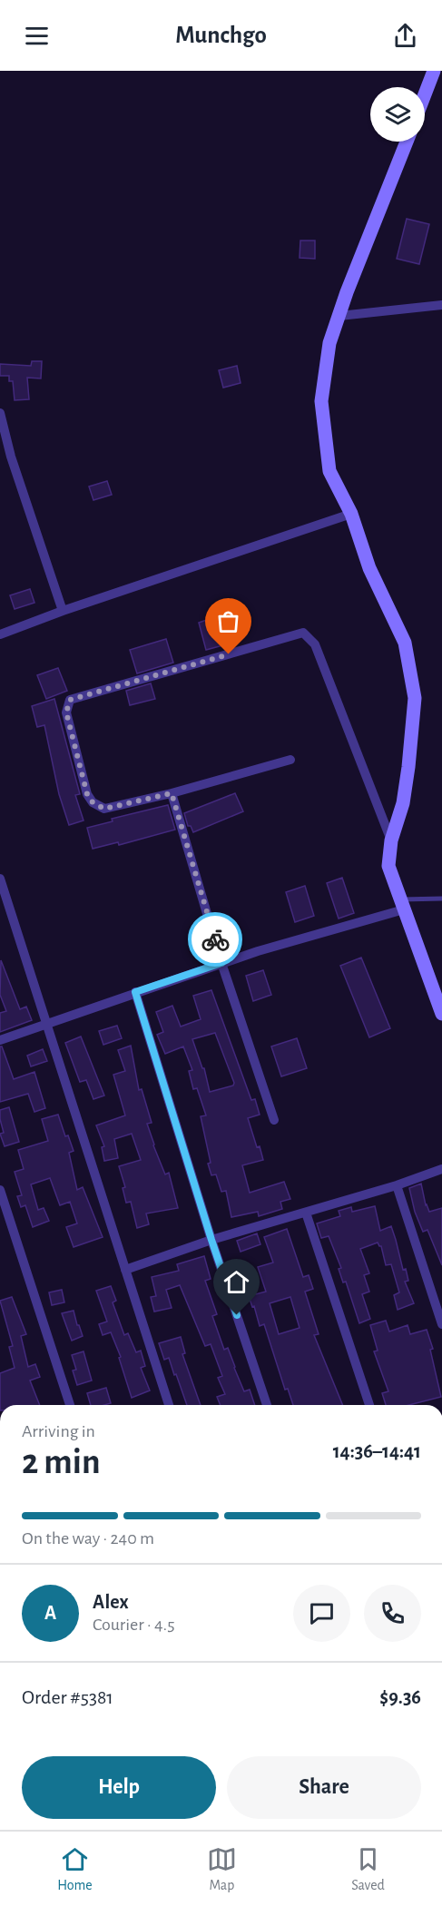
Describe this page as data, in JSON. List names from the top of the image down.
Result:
{
  "page": {
    "header": "Munchgo",
    "heading": ["2 min", "Arriving in", "14:36–14:41"],
    "panel": [
      "Alex",
      "Courier · 4.5",
      "Order #5381",
      "$9.36"
    ],
    "bar": "On the way · 240 m",
    "round": "A",
    "buttons": ["Help", "Share"],
    "tabs": ["Home", "Map", "Saved"]
  }
}
